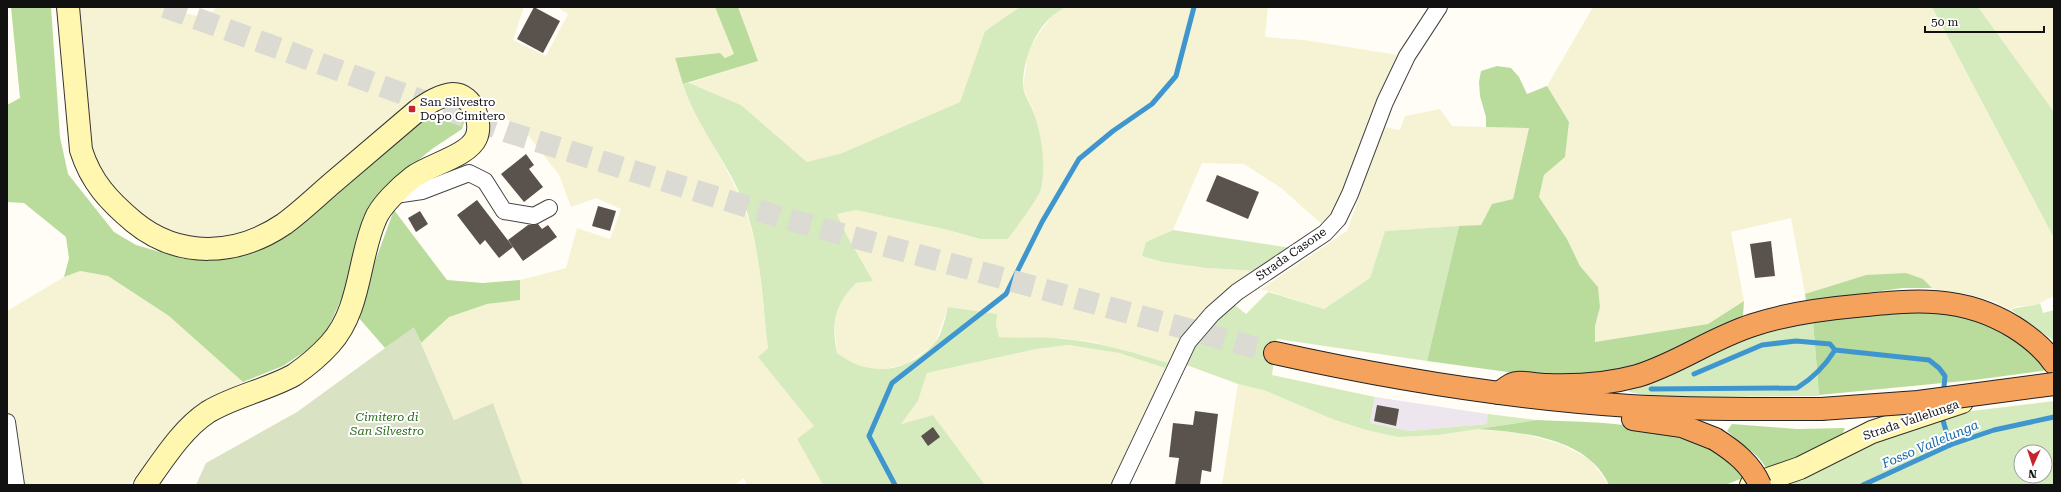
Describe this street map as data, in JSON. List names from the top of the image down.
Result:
{
  "streets": {
    "street": ["Strada Casone", "Strada Vallelunga"]
  },
  "water": ["Fosso Vallelunga"],
  "parks": ["Cimitero di San Silvestro"],
  "places": {
    "transit": ["San Silvestro Dopo Cimitero"]
  },
  "scale_bar": "50 m",
  "north": "bottom"
}
